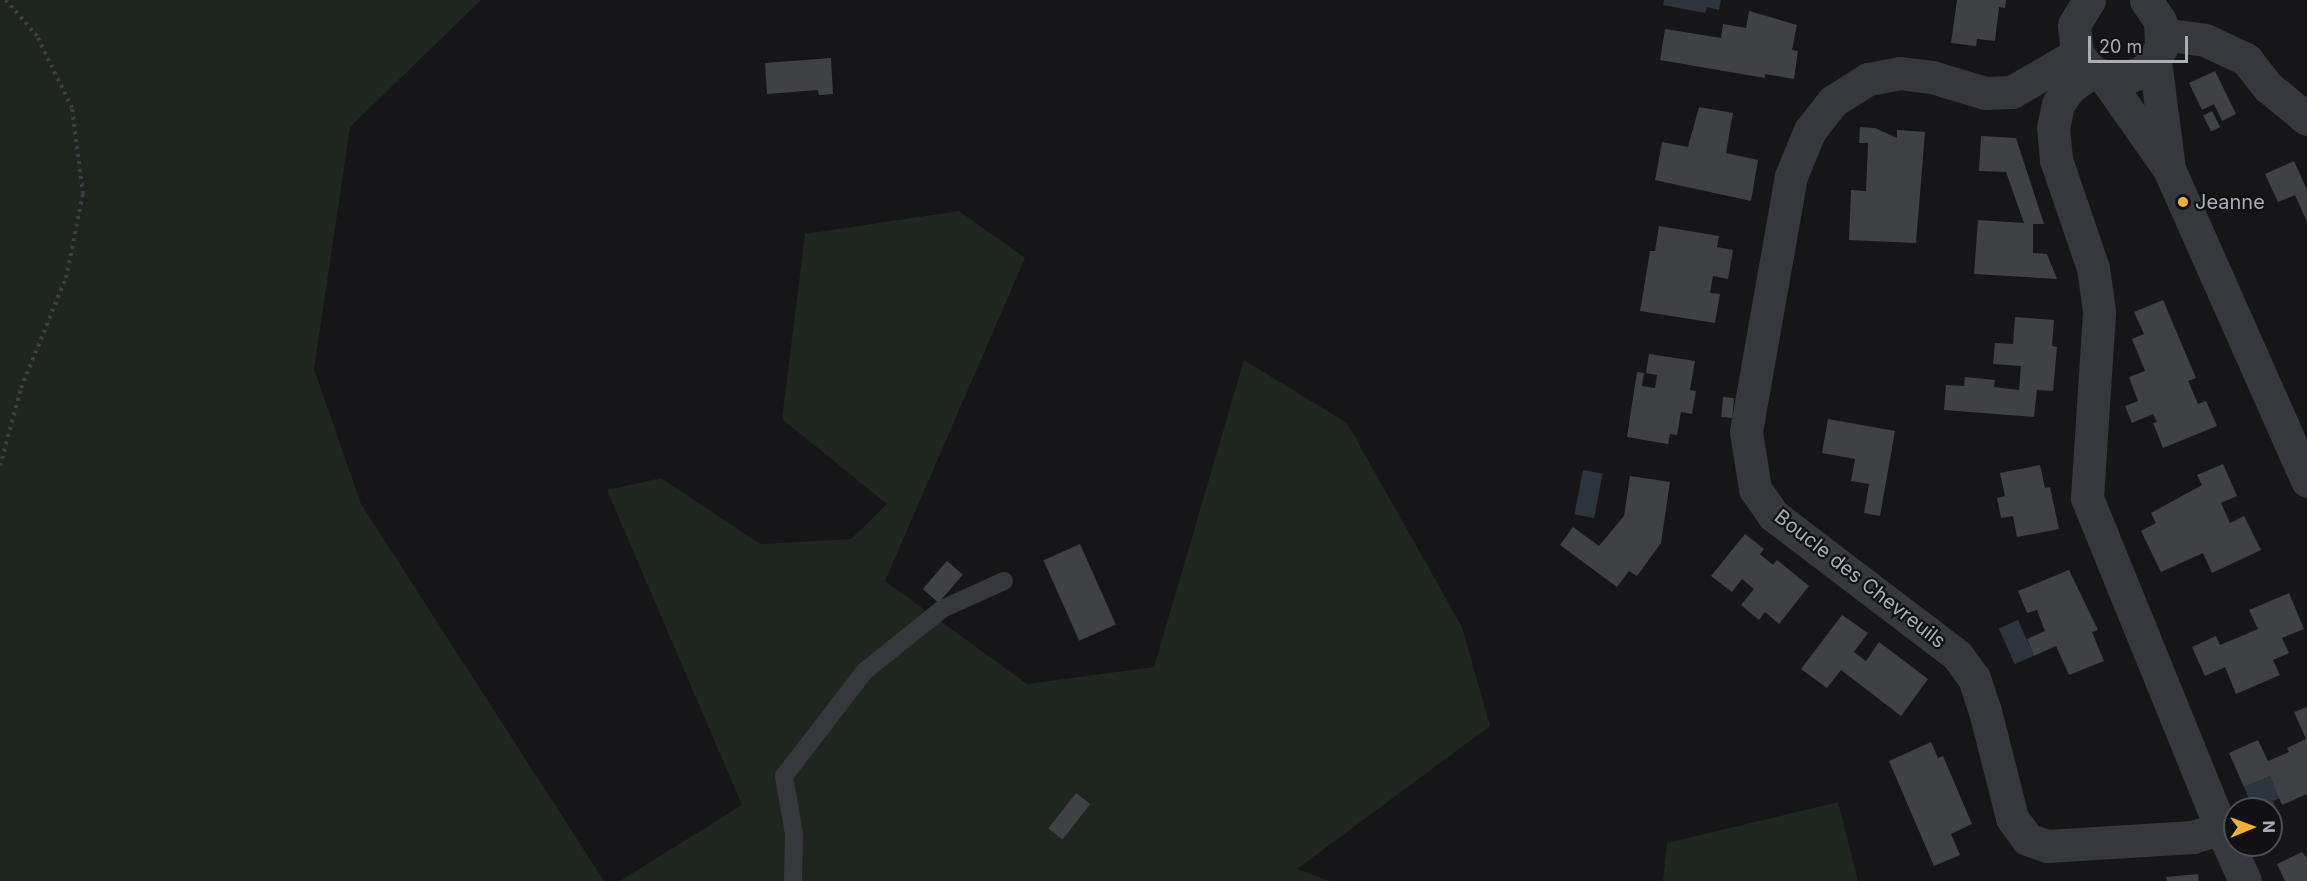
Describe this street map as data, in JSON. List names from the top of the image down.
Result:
{
  "streets": {
    "street": ["Boucle des Chevreuils"]
  },
  "places": ["Jeanne"],
  "scale_bar": "20 m",
  "north": "right"
}
